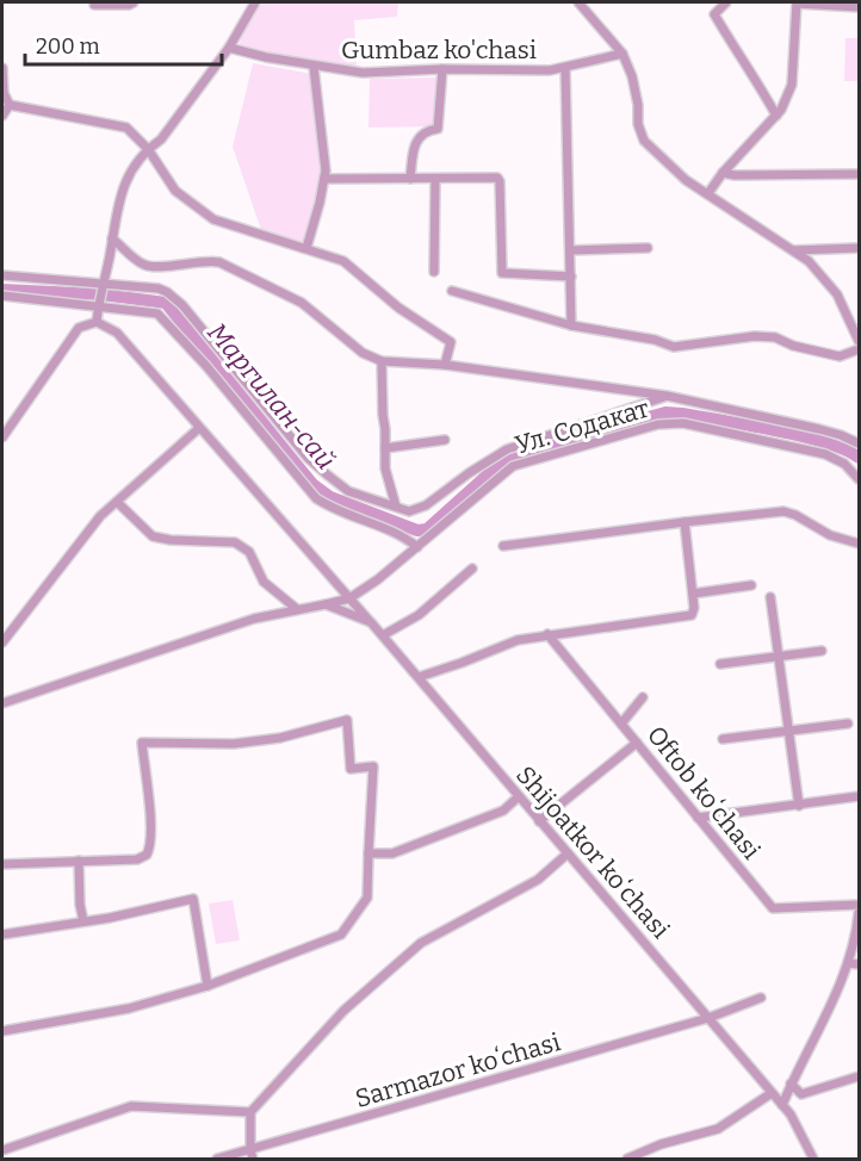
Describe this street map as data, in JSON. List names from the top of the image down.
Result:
{
  "streets": {
    "street": [
      "Gumbaz ko'chasi",
      "Ул. Содакат",
      "Oftob koʻchasi",
      "Shijoatkor koʻchasi",
      "Sarmazor koʻchasi"
    ]
  },
  "crossings": [
    ["Ул. Содакат", "Shijoatkor koʻchasi"],
    ["Shijoatkor koʻchasi", "Sarmazor koʻchasi"]
  ],
  "water": ["Маргилан-сай"],
  "scale_bar": "200 m"
}
